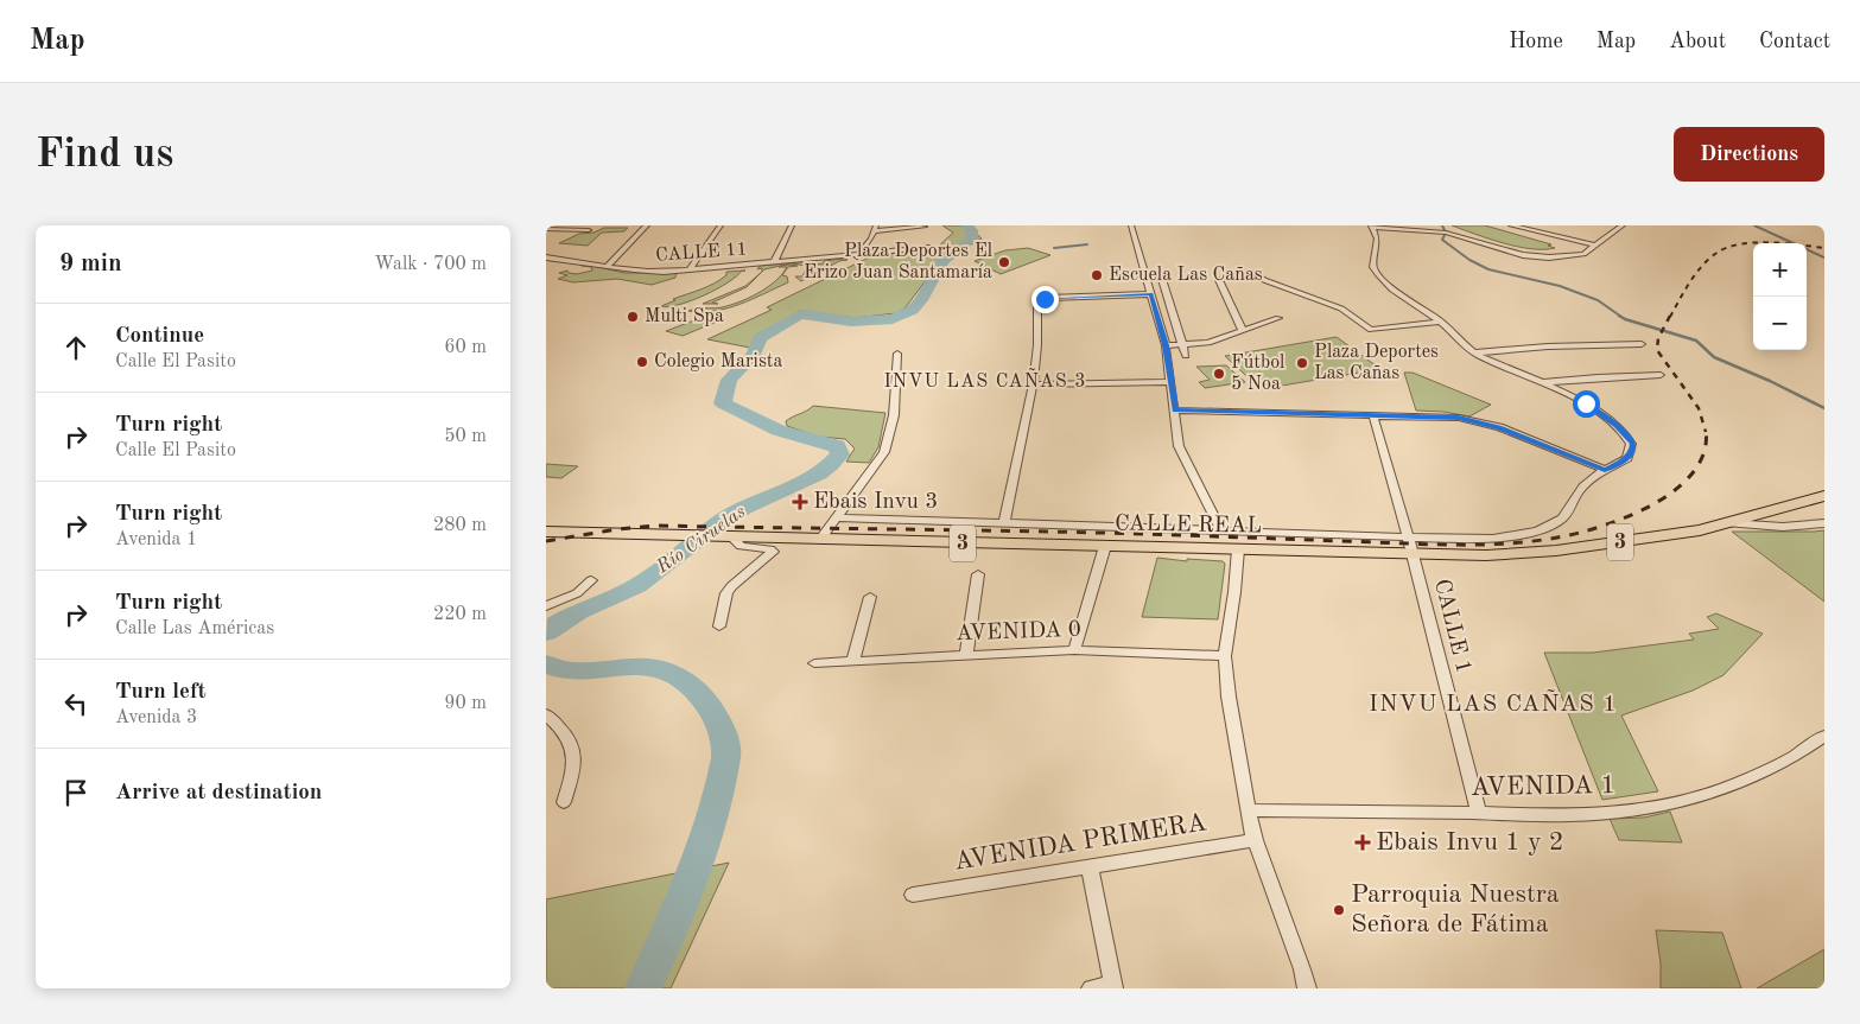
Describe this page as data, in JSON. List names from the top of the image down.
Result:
{
  "streets": {
    "main road": ["CALLE REAL", "3"],
    "street": [
      "CALLE 11",
      "CALLE 1",
      "AVENIDA 0",
      "AVENIDA 1",
      "AVENIDA PRIMERA"
    ]
  },
  "crossings": [
    ["CALLE REAL", "CALLE 1"],
    ["CALLE 1", "AVENIDA 1"]
  ],
  "districts": ["INVU LAS CAÑAS 3", "INVU LAS CAÑAS 1"],
  "water": ["Río Ciruelas"],
  "places": {
    "other": [
      "Plaza Deportes El Erizo Juan Santamaría",
      "Escuela Las Cañas",
      "Multi Spa",
      "Colegio Marista",
      "Plaza Deportes Las Cañas",
      "Fútbol 5 Noa",
      "Parroquia Nuestra Señora de Fátima"
    ],
    "health": ["Ebais Invu 3", "Ebais Invu 1 y 2"]
  },
  "page": {
    "header": "Map",
    "nav": [
      "Home",
      "Map",
      "About",
      "Contact"
    ],
    "buttons": "Directions",
    "title": "Find us",
    "heading": ["9 min", "Walk · 700 m"],
    "map_buttons": ["+", "−"],
    "list": [
      ["Continue", "Calle El Pasito", "60 m"],
      ["Turn right", "Calle El Pasito", "50 m"],
      ["Turn right", "Avenida 1", "280 m"],
      ["Turn right", "Calle Las Américas", "220 m"],
      ["Turn left", "Avenida 3", "90 m"],
      "Arrive at destination"
    ]
  }
}
